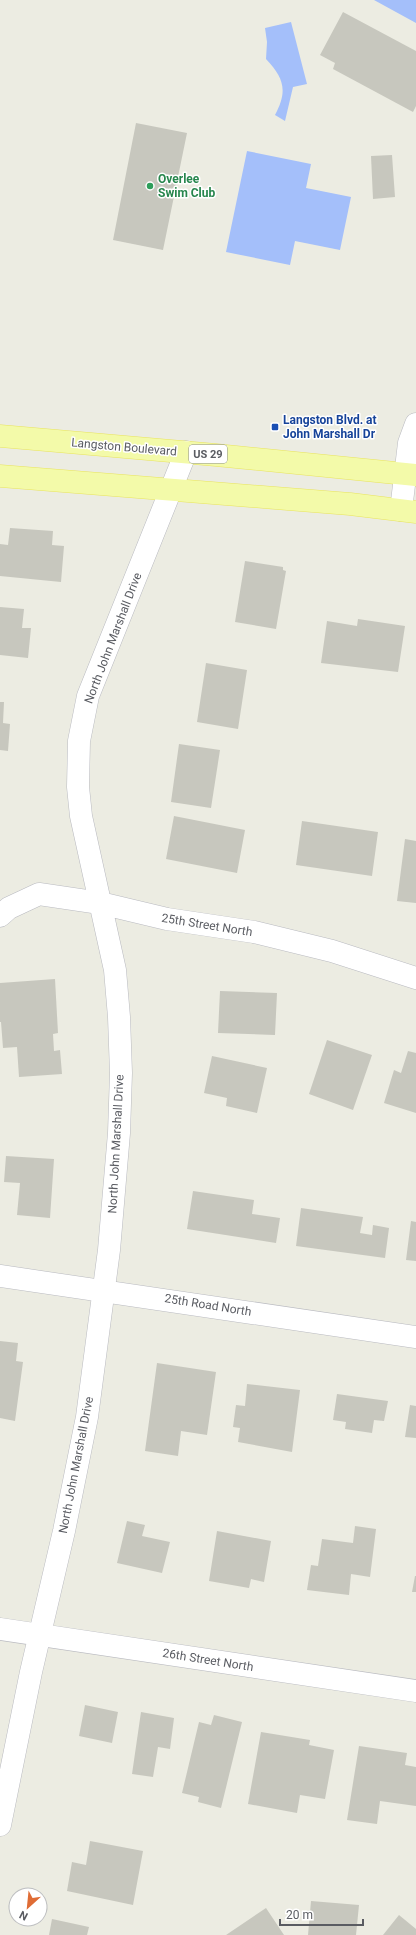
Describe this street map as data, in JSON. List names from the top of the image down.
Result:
{
  "streets": {
    "main road": ["Langston Boulevard", "US 29"],
    "street": [
      "North John Marshall Drive",
      "25th Street North",
      "25th Road North",
      "26th Street North"
    ]
  },
  "crossings": [
    ["Langston Boulevard", "North John Marshall Drive"],
    ["North John Marshall Drive", "25th Street North"],
    ["North John Marshall Drive", "25th Road North"],
    ["North John Marshall Drive", "26th Street North"]
  ],
  "places": {
    "other": ["Overlee Swim Club"],
    "transit": ["Langston Blvd. at John Marshall Dr"]
  },
  "scale_bar": "20 m",
  "north": "bottom left"
}
